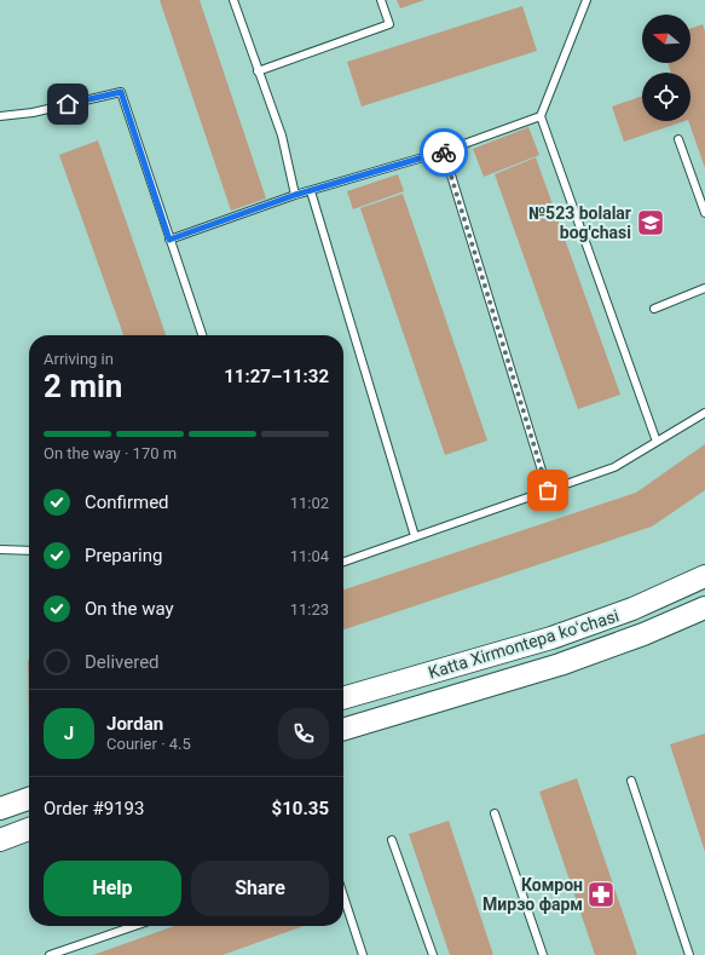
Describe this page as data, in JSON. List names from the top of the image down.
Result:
{
  "streets": {
    "main road": ["Katta Xirmontepa koʻchasi"]
  },
  "places": {
    "school or university": ["№523 bolalar bog'chasi"],
    "pharmacy": ["Комрон Мирзо фарм"]
  },
  "north": "left",
  "page": {
    "heading": ["2 min", "Arriving in", "11:27–11:32"],
    "panel": [
      "Jordan",
      "Courier · 4.5",
      "Order #9193",
      "$10.35"
    ],
    "bar": "On the way · 170 m",
    "list": [
      ["Confirmed", "11:02"],
      ["Preparing", "11:04"],
      ["On the way", "11:23"],
      "Delivered"
    ],
    "round": "J",
    "buttons": ["Help", "Share"]
  }
}
